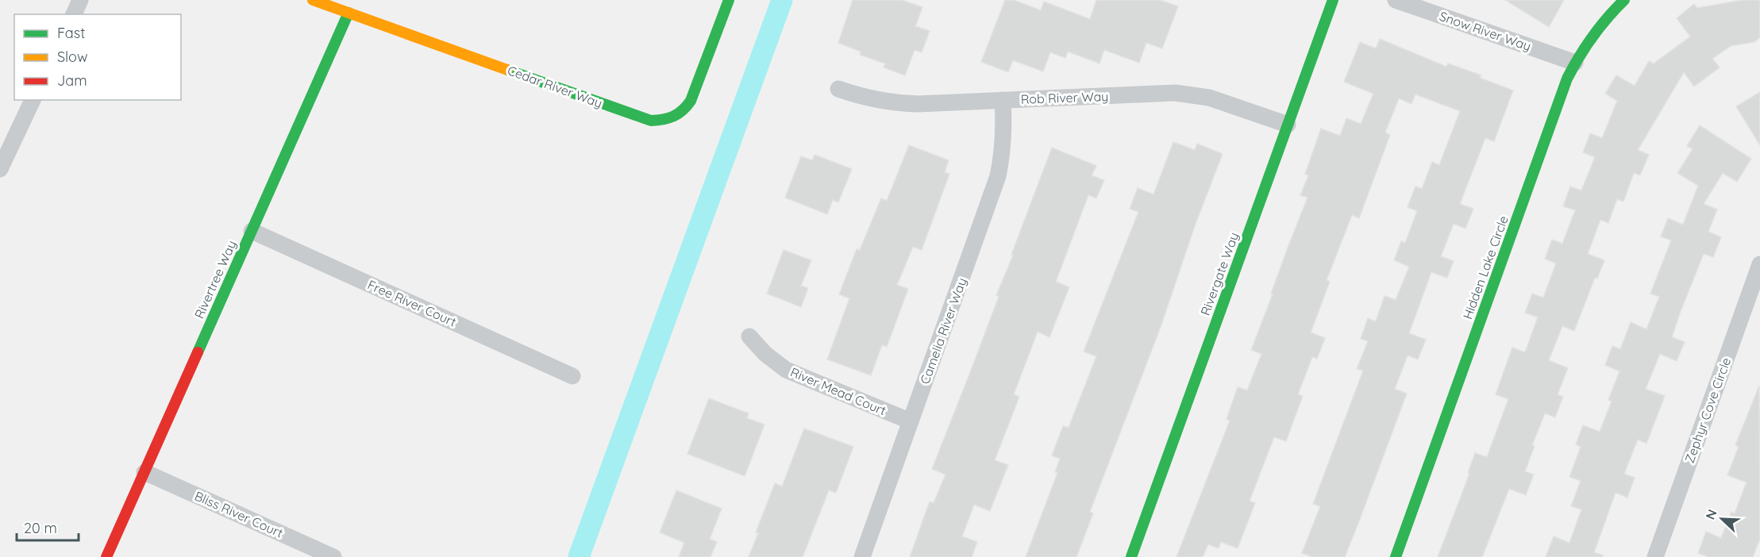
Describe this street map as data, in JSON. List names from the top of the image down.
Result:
{
  "streets": {
    "street": [
      "Snow River Way",
      "Cedar River Way",
      "Rob River Way",
      "Hidden Lake Circle",
      "Rivergate Way",
      "Rivertree Way",
      "Free River Court",
      "Camelia River Way",
      "River Mead Court",
      "Zephyr Cove Circle",
      "Bliss River Court"
    ]
  },
  "crossings": [
    ["Snow River Way", "Hidden Lake Circle"],
    ["Cedar River Way", "Rivertree Way"],
    ["Rob River Way", "Rivergate Way"],
    ["Rob River Way", "Camelia River Way"],
    ["Rivertree Way", "Free River Court"],
    ["Rivertree Way", "Bliss River Court"],
    ["Camelia River Way", "River Mead Court"]
  ],
  "legend": ["Fast", "Slow", "Jam"],
  "scale_bar": "20 m",
  "north": "top left"
}
